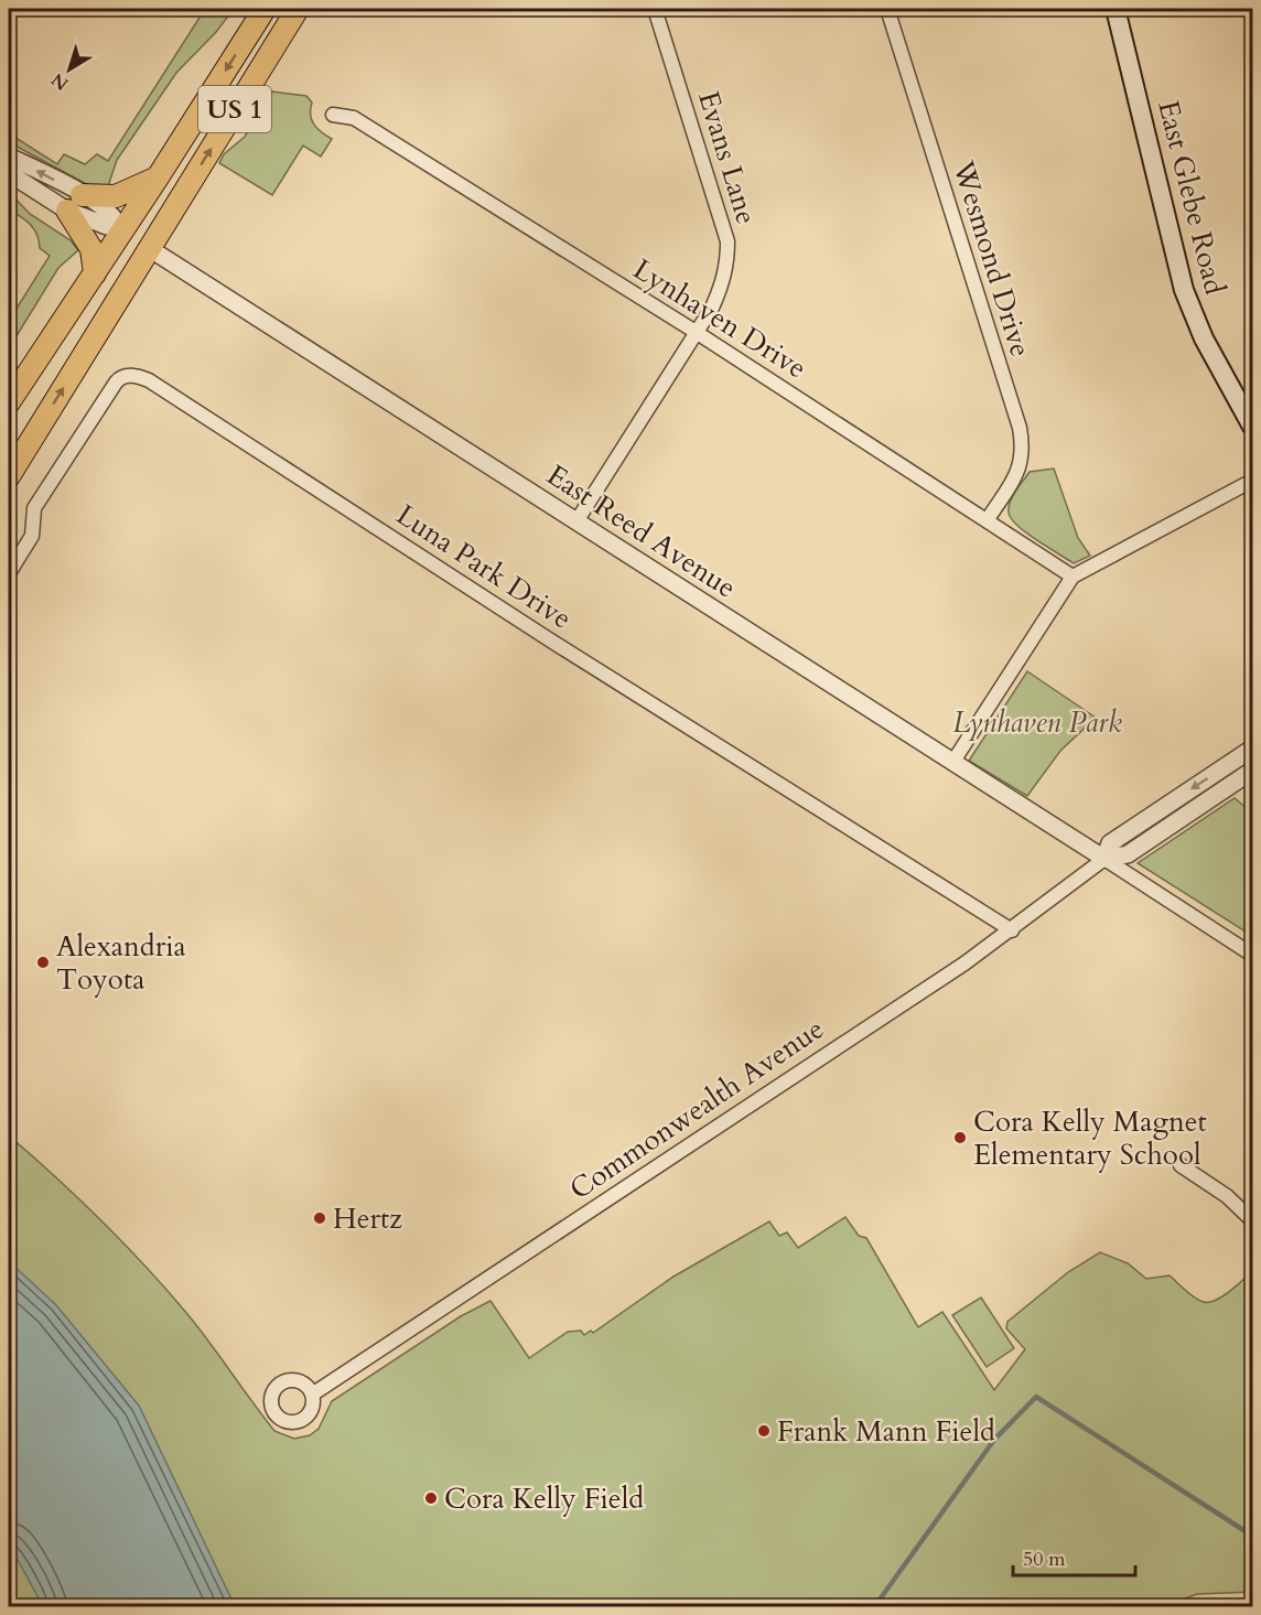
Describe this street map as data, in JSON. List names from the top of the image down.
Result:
{
  "streets": {
    "highway": ["US 1"],
    "main road": ["East Glebe Road"],
    "street": [
      "Evans Lane",
      "Wesmond Drive",
      "Lynhaven Drive",
      "East Reed Avenue",
      "Luna Park Drive",
      "Commonwealth Avenue"
    ]
  },
  "crossings": [
    ["US 1", "East Reed Avenue"],
    ["Evans Lane", "Lynhaven Drive"],
    ["Evans Lane", "East Reed Avenue"],
    ["Wesmond Drive", "Lynhaven Drive"],
    ["East Reed Avenue", "Commonwealth Avenue"],
    ["Luna Park Drive", "Commonwealth Avenue"]
  ],
  "parks": ["Lynhaven Park"],
  "places": [
    "Alexandria Toyota",
    "Cora Kelly Magnet Elementary School",
    "Hertz",
    "Frank Mann Field",
    "Cora Kelly Field"
  ],
  "scale_bar": "50 m",
  "north": "bottom left"
}
